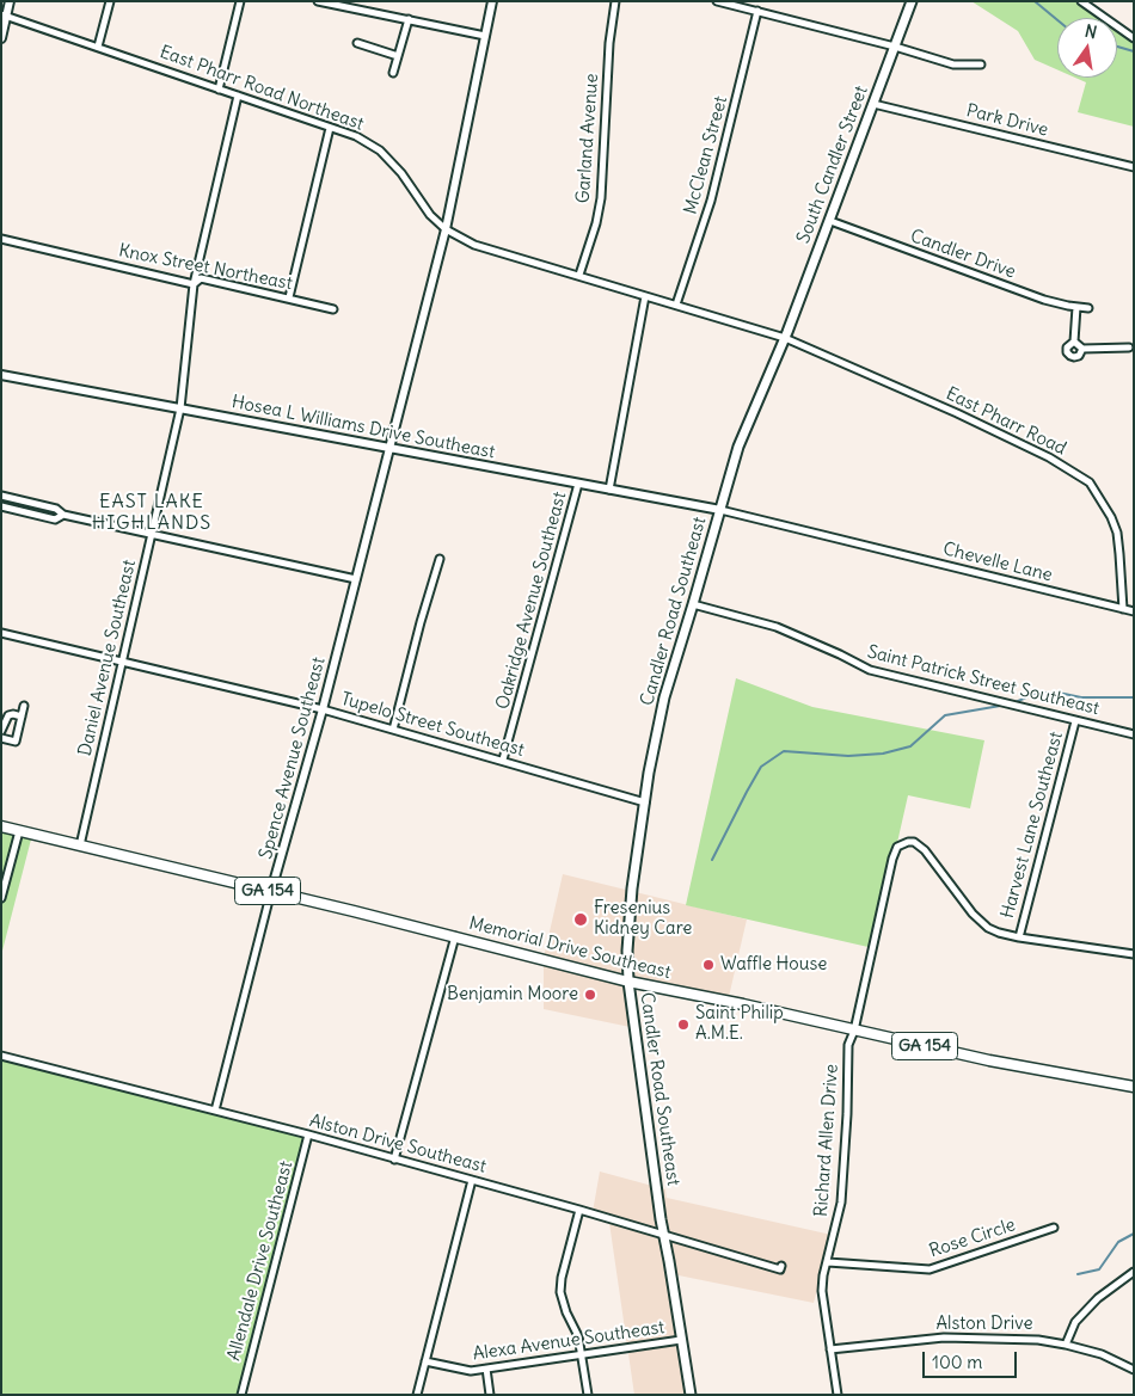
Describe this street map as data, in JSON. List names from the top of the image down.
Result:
{
  "streets": {
    "main road": [
      "South Candler Street",
      "Candler Road Southeast",
      "GA 154",
      "Memorial Drive Southeast"
    ],
    "street": [
      "East Pharr Road Northeast",
      "Park Drive",
      "Garland Avenue",
      "McClean Street",
      "Candler Drive",
      "Knox Street Northeast",
      "East Pharr Road",
      "Hosea L Williams Drive Southeast",
      "Chevelle Lane",
      "Oakridge Avenue Southeast",
      "Daniel Avenue Southeast",
      "Saint Patrick Street Southeast",
      "Tupelo Street Southeast",
      "Spence Avenue Southeast",
      "Harvest Lane Southeast",
      "Richard Allen Drive",
      "Alston Drive Southeast",
      "Rose Circle",
      "Allendale Drive Southeast",
      "Alston Drive",
      "Alexa Avenue Southeast"
    ]
  },
  "crossings": [
    ["East Pharr Road Northeast", "Garland Avenue"],
    ["East Pharr Road Northeast", "McClean Street"],
    ["East Pharr Road Northeast", "South Candler Street"],
    ["East Pharr Road Northeast", "East Pharr Road"],
    ["East Pharr Road Northeast", "Daniel Avenue Southeast"],
    ["East Pharr Road Northeast", "Spence Avenue Southeast"],
    ["Park Drive", "South Candler Street"],
    ["South Candler Street", "Candler Drive"],
    ["South Candler Street", "East Pharr Road"],
    ["South Candler Street", "Hosea L Williams Drive Southeast"],
    ["South Candler Street", "Chevelle Lane"],
    ["South Candler Street", "Candler Road Southeast"],
    ["Knox Street Northeast", "Daniel Avenue Southeast"],
    ["East Pharr Road", "Chevelle Lane"],
    ["Hosea L Williams Drive Southeast", "Chevelle Lane"],
    ["Hosea L Williams Drive Southeast", "Oakridge Avenue Southeast"],
    ["Hosea L Williams Drive Southeast", "Candler Road Southeast"],
    ["Hosea L Williams Drive Southeast", "Daniel Avenue Southeast"],
    ["Hosea L Williams Drive Southeast", "Spence Avenue Southeast"],
    ["Chevelle Lane", "Candler Road Southeast"],
    ["Oakridge Avenue Southeast", "Tupelo Street Southeast"],
    ["Candler Road Southeast", "Saint Patrick Street Southeast"],
    ["Candler Road Southeast", "Tupelo Street Southeast"],
    ["Candler Road Southeast", "Memorial Drive Southeast"],
    ["Candler Road Southeast", "Alston Drive Southeast"],
    ["Candler Road Southeast", "Alexa Avenue Southeast"],
    ["Daniel Avenue Southeast", "Tupelo Street Southeast"],
    ["Daniel Avenue Southeast", "Memorial Drive Southeast"],
    ["Saint Patrick Street Southeast", "Harvest Lane Southeast"],
    ["Tupelo Street Southeast", "Spence Avenue Southeast"],
    ["Spence Avenue Southeast", "Memorial Drive Southeast"],
    ["Spence Avenue Southeast", "Alston Drive Southeast"],
    ["Harvest Lane Southeast", "Richard Allen Drive"],
    ["Memorial Drive Southeast", "Richard Allen Drive"],
    ["Richard Allen Drive", "Rose Circle"],
    ["Richard Allen Drive", "Alston Drive"],
    ["Alston Drive Southeast", "Allendale Drive Southeast"]
  ],
  "districts": ["EAST LAKE HIGHLANDS"],
  "places": [
    "Fresenius Kidney Care",
    "Waffle House",
    "Benjamin Moore",
    "Saint Philip A.M.E."
  ],
  "scale_bar": "100 m",
  "north": "top"
}
